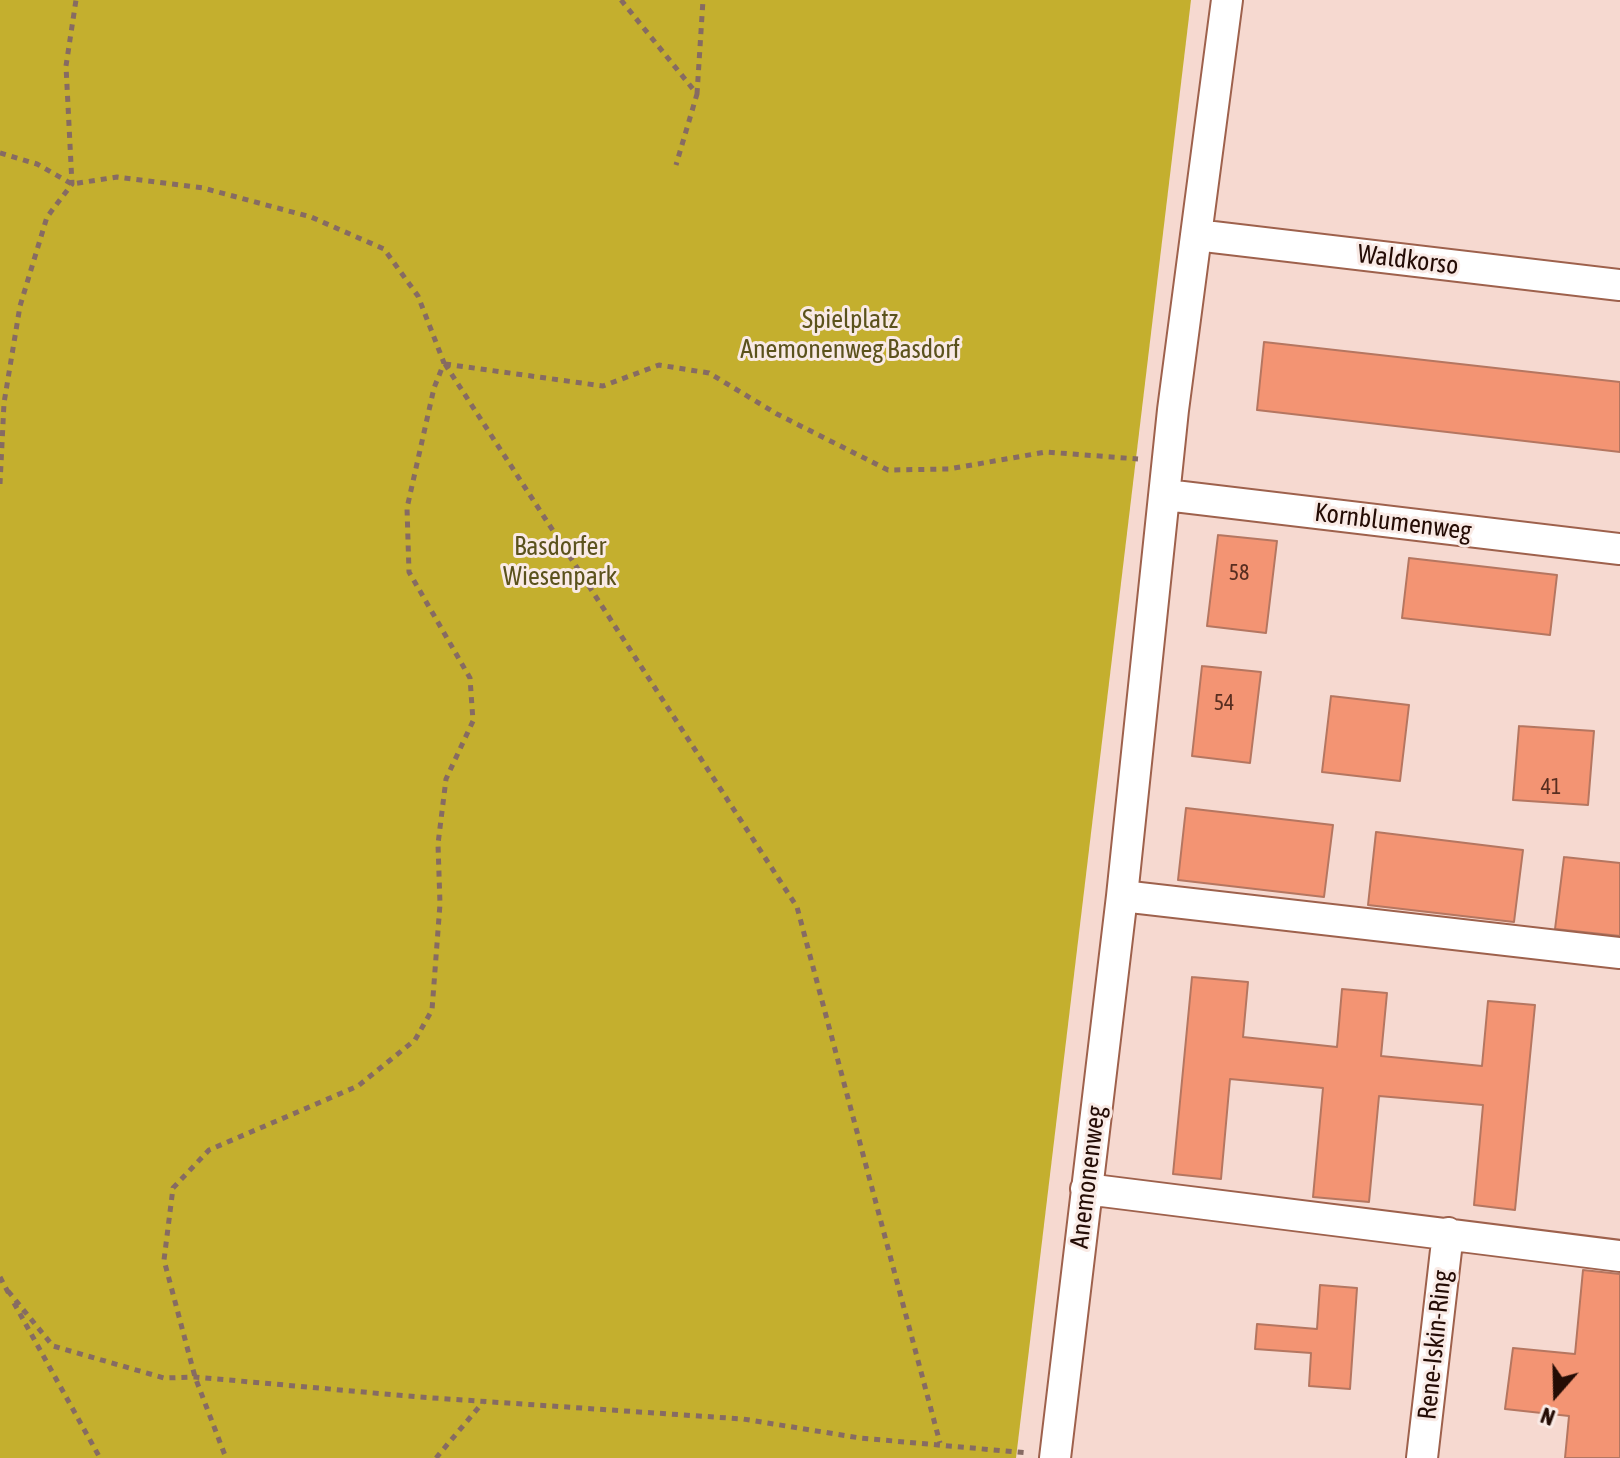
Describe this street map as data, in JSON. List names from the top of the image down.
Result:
{
  "streets": {
    "street": [
      "Waldkorso",
      "Kornblumenweg",
      "Anemonenweg",
      "Rene-Iskin-Ring"
    ]
  },
  "crossings": [
    ["Waldkorso", "Anemonenweg"],
    ["Kornblumenweg", "Anemonenweg"]
  ],
  "parks": ["Spielplatz Anemonenweg Basdorf", "Basdorfer Wiesenpark"],
  "house_numbers": ["58", "54", "41"],
  "north": "bottom"
}
